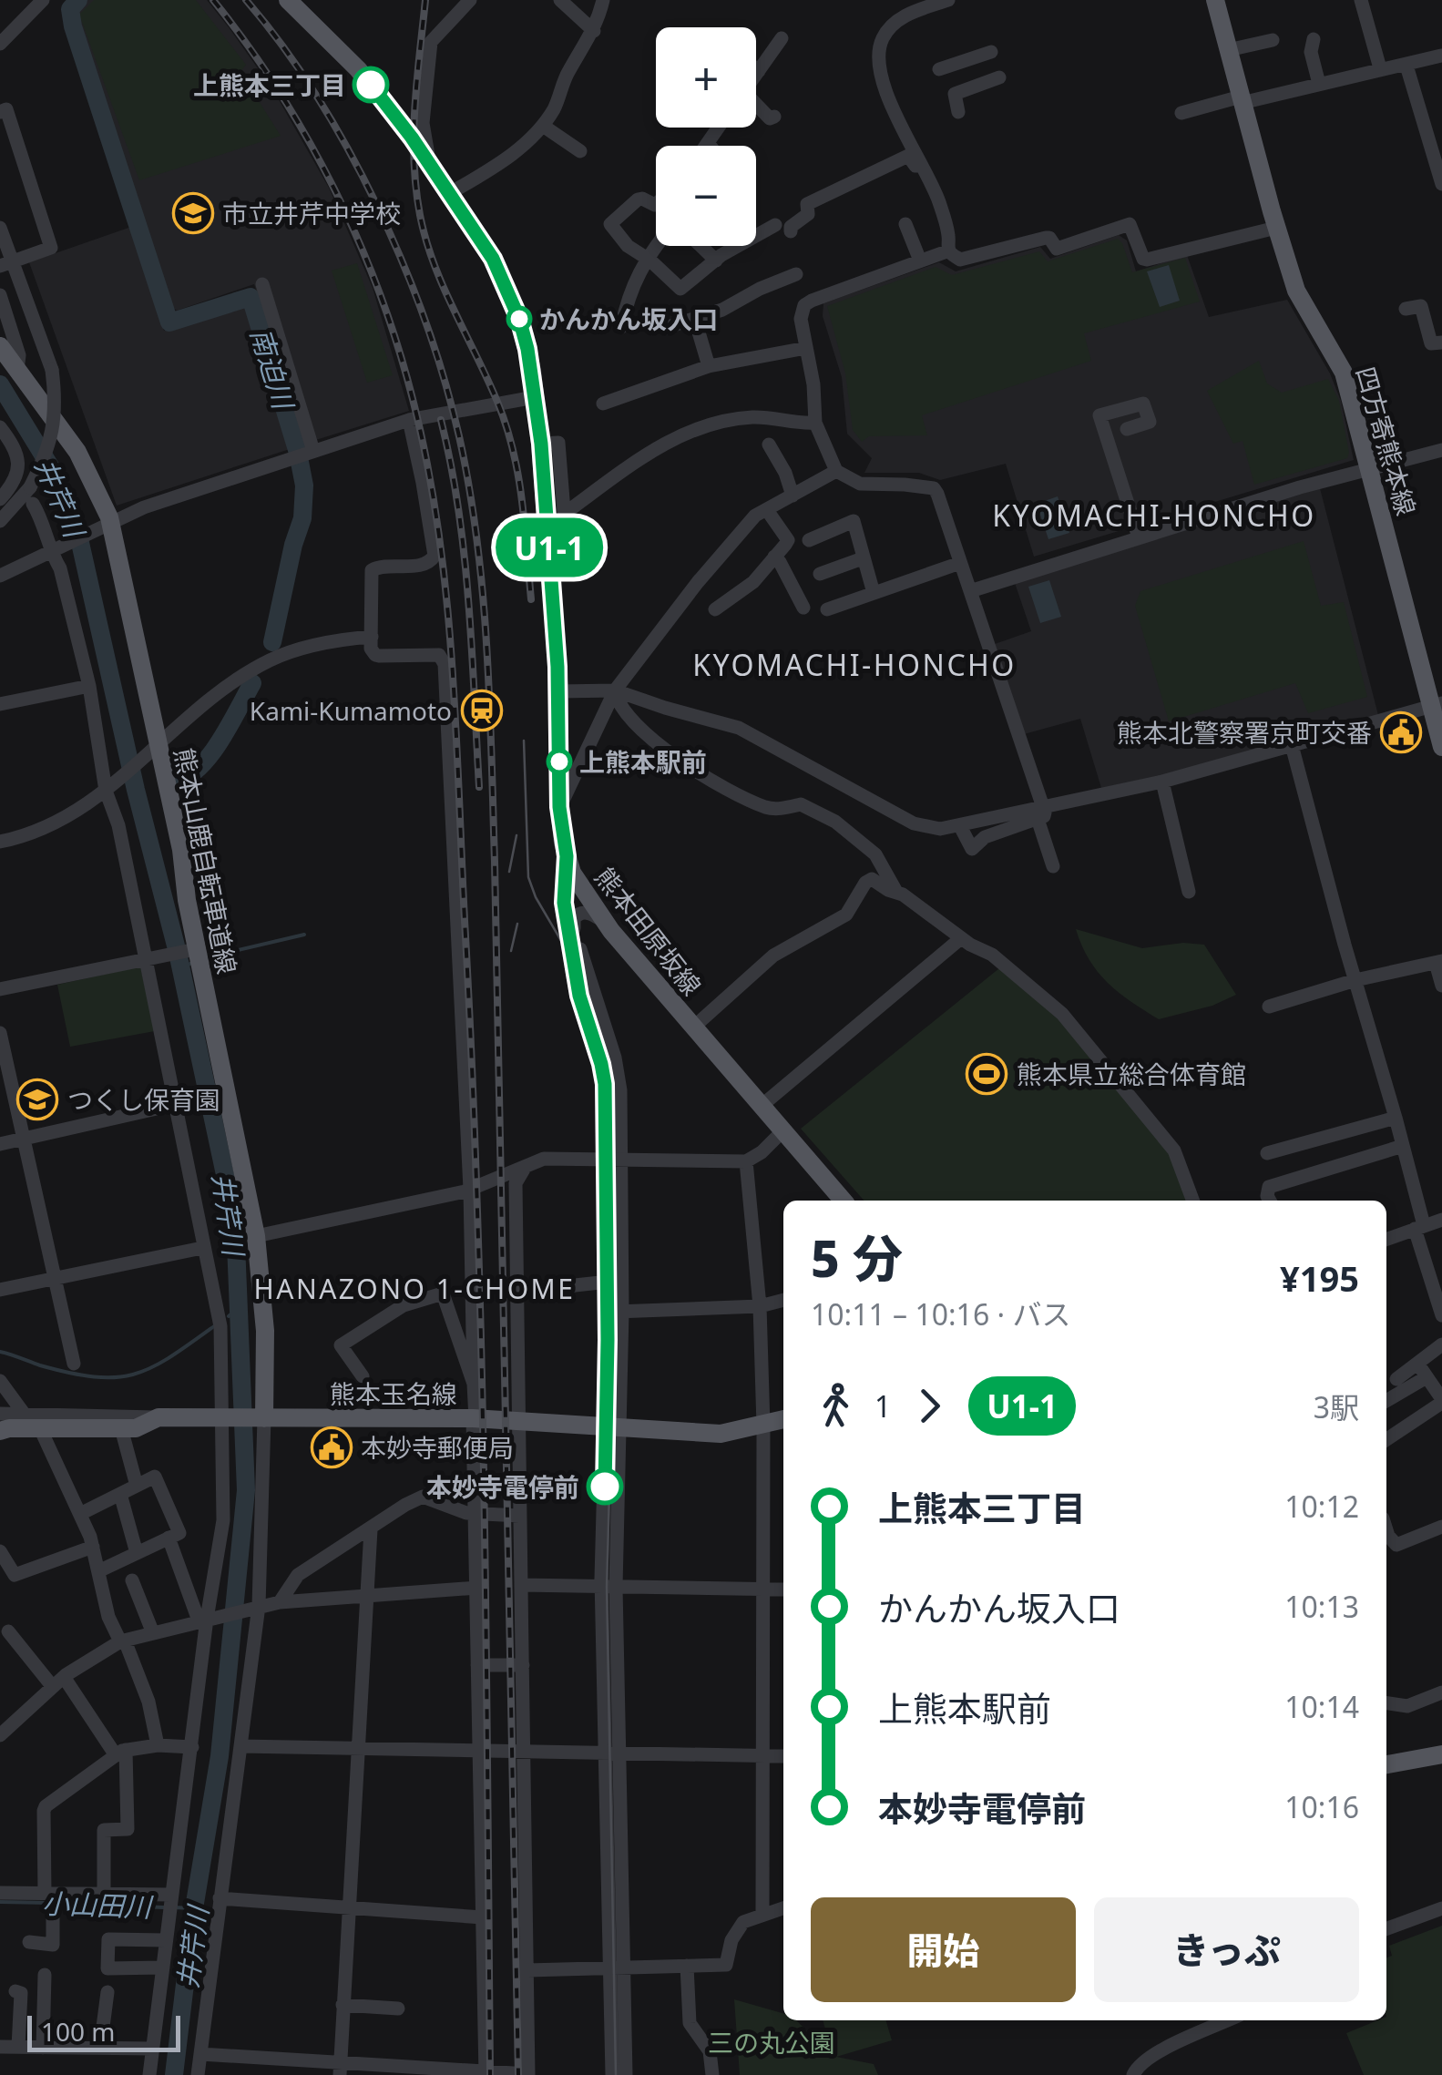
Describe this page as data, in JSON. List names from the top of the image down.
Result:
{
  "streets": {
    "main road": [
      "四方寄熊本線",
      "熊本山鹿自転車道線",
      "熊本田原坂線",
      "熊本玉名線"
    ]
  },
  "crossings": [
    ["熊本山鹿自転車道線", "熊本玉名線"]
  ],
  "districts": ["KYOMACHI-HONCHO", "KYOMACHI-HONCHO", "HANAZONO 1-CHOME"],
  "water": ["南迫川", "井芹川", "小山田川"],
  "parks": ["三の丸公園"],
  "places": {
    "other": [
      "上熊本三丁目",
      "かんかん坂入口",
      "上熊本駅前",
      "本妙寺電停前"
    ],
    "school or university": ["市立井芹中学校", "つくし保育園"],
    "station": ["Kami-Kumamoto"],
    "public building": ["熊本北警察署京町交番", "本妙寺郵便局"],
    "sports": ["熊本県立総合体育館"]
  },
  "lines": ["bus line U1-1"],
  "scale_bar": "100 m",
  "page": {
    "on_map": "U1-1",
    "map_buttons": ["+", "−"],
    "heading": ["5 分", "10:11 – 10:16 · バス", "¥195"],
    "legs": ["1", "U1-1", "3駅"],
    "list": [
      {
        "name": "上熊本三丁目",
        "value": "10:12"
      },
      {
        "name": "かんかん坂入口",
        "value": "10:13"
      },
      {
        "name": "上熊本駅前",
        "value": "10:14"
      },
      {
        "name": "本妙寺電停前",
        "value": "10:16"
      }
    ],
    "buttons": ["開始", "きっぷ"],
    "scale": "100 m"
  }
}
